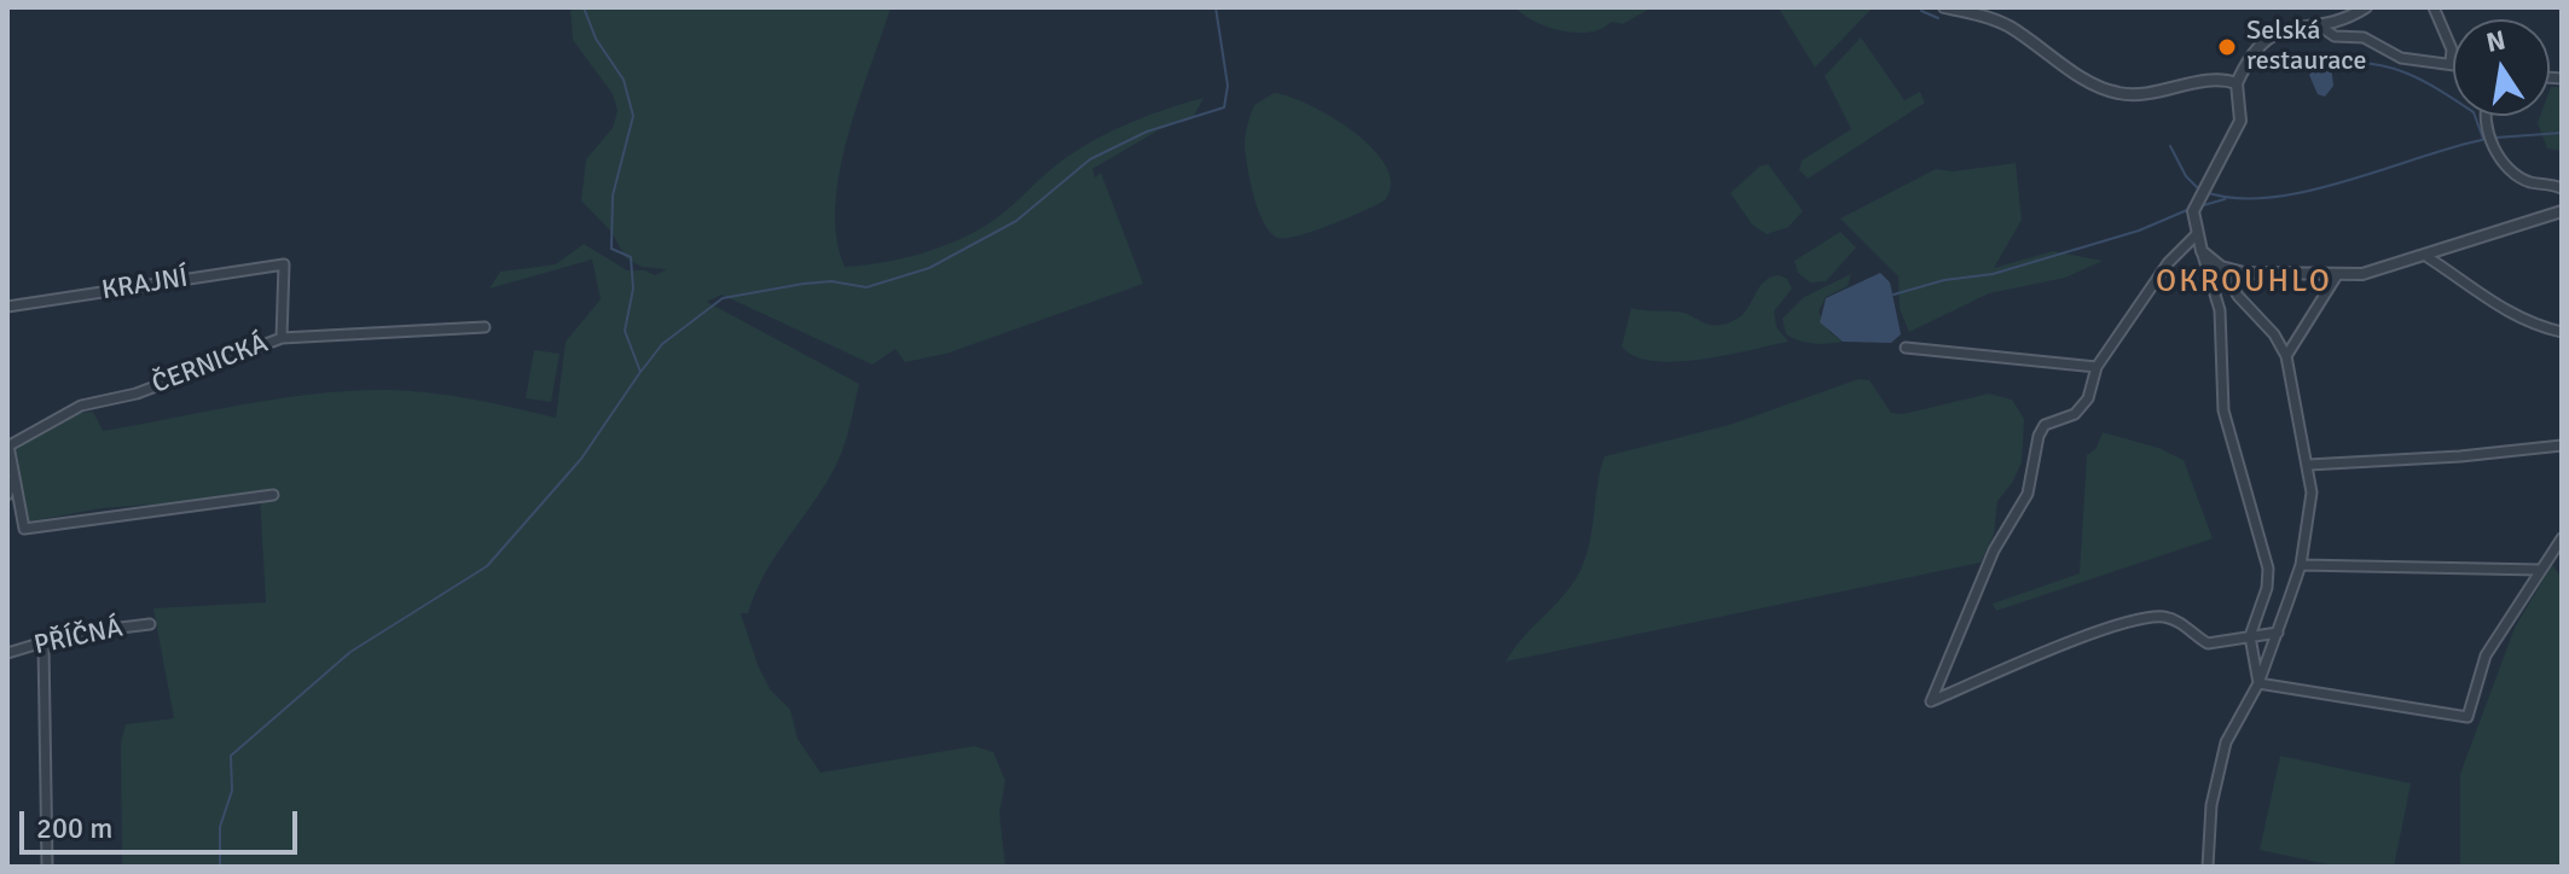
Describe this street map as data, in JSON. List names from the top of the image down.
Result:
{
  "streets": {
    "street": ["KRAJNÍ", "ČERNICKÁ", "PŘÍČNÁ"]
  },
  "crossings": [
    ["KRAJNÍ", "ČERNICKÁ"]
  ],
  "districts": ["OKROUHLO"],
  "places": ["Selská restaurace"],
  "scale_bar": "200 m",
  "north": "top"
}
